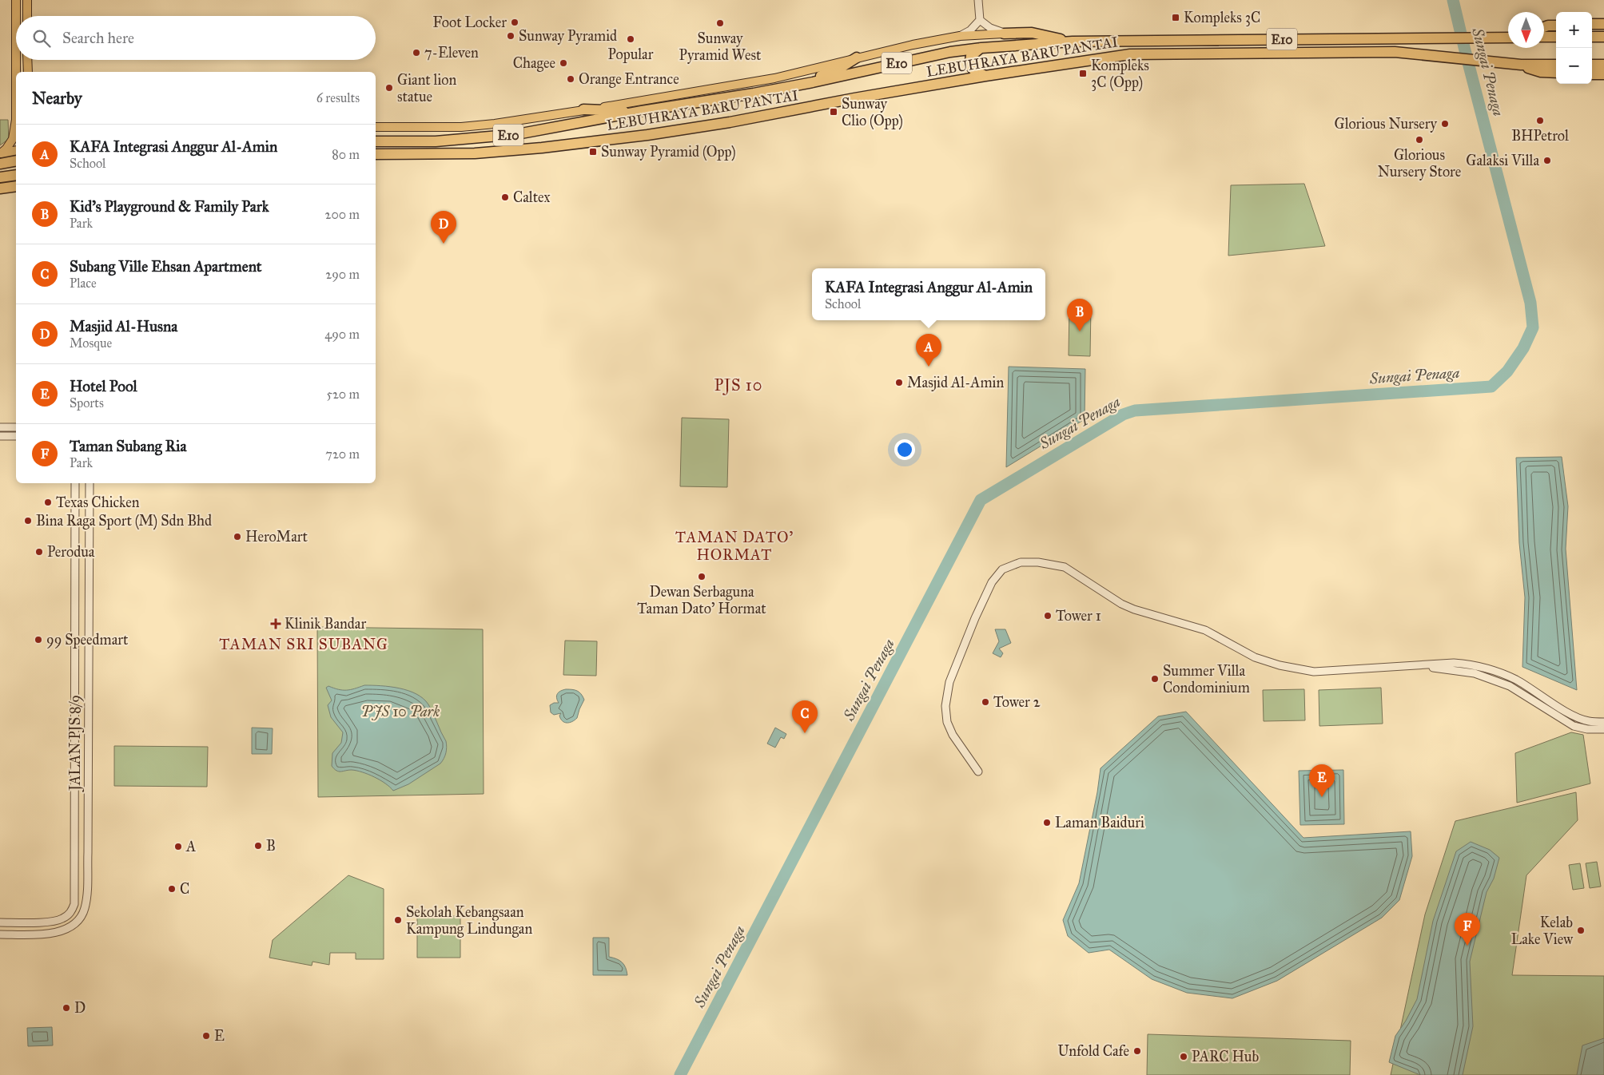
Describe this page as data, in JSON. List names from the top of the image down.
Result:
{
  "streets": {
    "highway": ["E10", "LEBUHRAYA BARU PANTAI"],
    "street": ["JALAN PJS 8/9"]
  },
  "districts": ["PJS 10", "TAMAN DATO' HORMAT", "TAMAN SRI SUBANG"],
  "water": ["Sungai Penaga"],
  "parks": ["PJS 10 Park"],
  "places": {
    "transit": [
      "Kompleks 3C",
      "Kompleks 3C (Opp)",
      "Sunway Clio (Opp)",
      "Sunway Pyramid (Opp)"
    ],
    "other": [
      "Foot Locker",
      "Sunway Pyramid West",
      "Sunway Pyramid",
      "Popular",
      "7-Eleven",
      "Chagee",
      "Orange Entrance",
      "Giant lion statue",
      "BHPetrol",
      "Glorious Nursery",
      "Glorious Nursery Store",
      "Galaksi Villa",
      "Caltex",
      "Masjid Al-Amin",
      "Texas Chicken",
      "Bina Raga Sport (M) Sdn Bhd",
      "HeroMart",
      "Perodua",
      "Dewan Serbaguna Taman Dato' Hormat",
      "Tower 1",
      "99 Speedmart",
      "Summer Villa Condominium",
      "Tower 2",
      "Laman Baiduri",
      "B",
      "A",
      "C",
      "Sekolah Kebangsaan Kampung Lindungan",
      "Kelab Lake View",
      "D",
      "E",
      "Unfold Cafe",
      "PARC Hub"
    ],
    "health": ["Klinik Bandar"]
  },
  "north": "bottom",
  "page": {
    "map_buttons": ["+", "−"],
    "search": "Search here",
    "heading": ["Nearby", "6 results"],
    "list": [
      {
        "mark": "A",
        "name": "KAFA Integrasi Anggur Al-Amin",
        "note": "School",
        "value": "80 m"
      },
      {
        "mark": "B",
        "name": "Kid's Playground & Family Park",
        "note": "Park",
        "value": "200 m"
      },
      {
        "mark": "C",
        "name": "Subang Ville Ehsan Apartment",
        "note": "Place",
        "value": "290 m"
      },
      {
        "mark": "D",
        "name": "Masjid Al-Husna",
        "note": "Mosque",
        "value": "490 m"
      },
      {
        "mark": "E",
        "name": "Hotel Pool",
        "note": "Sports",
        "value": "520 m"
      },
      {
        "mark": "F",
        "name": "Taman Subang Ria",
        "note": "Park",
        "value": "720 m"
      }
    ],
    "pins": [
      "D",
      "B",
      "A",
      "C",
      "E",
      "F"
    ],
    "popup": ["KAFA Integrasi Anggur Al-Amin", "School"]
  }
}
